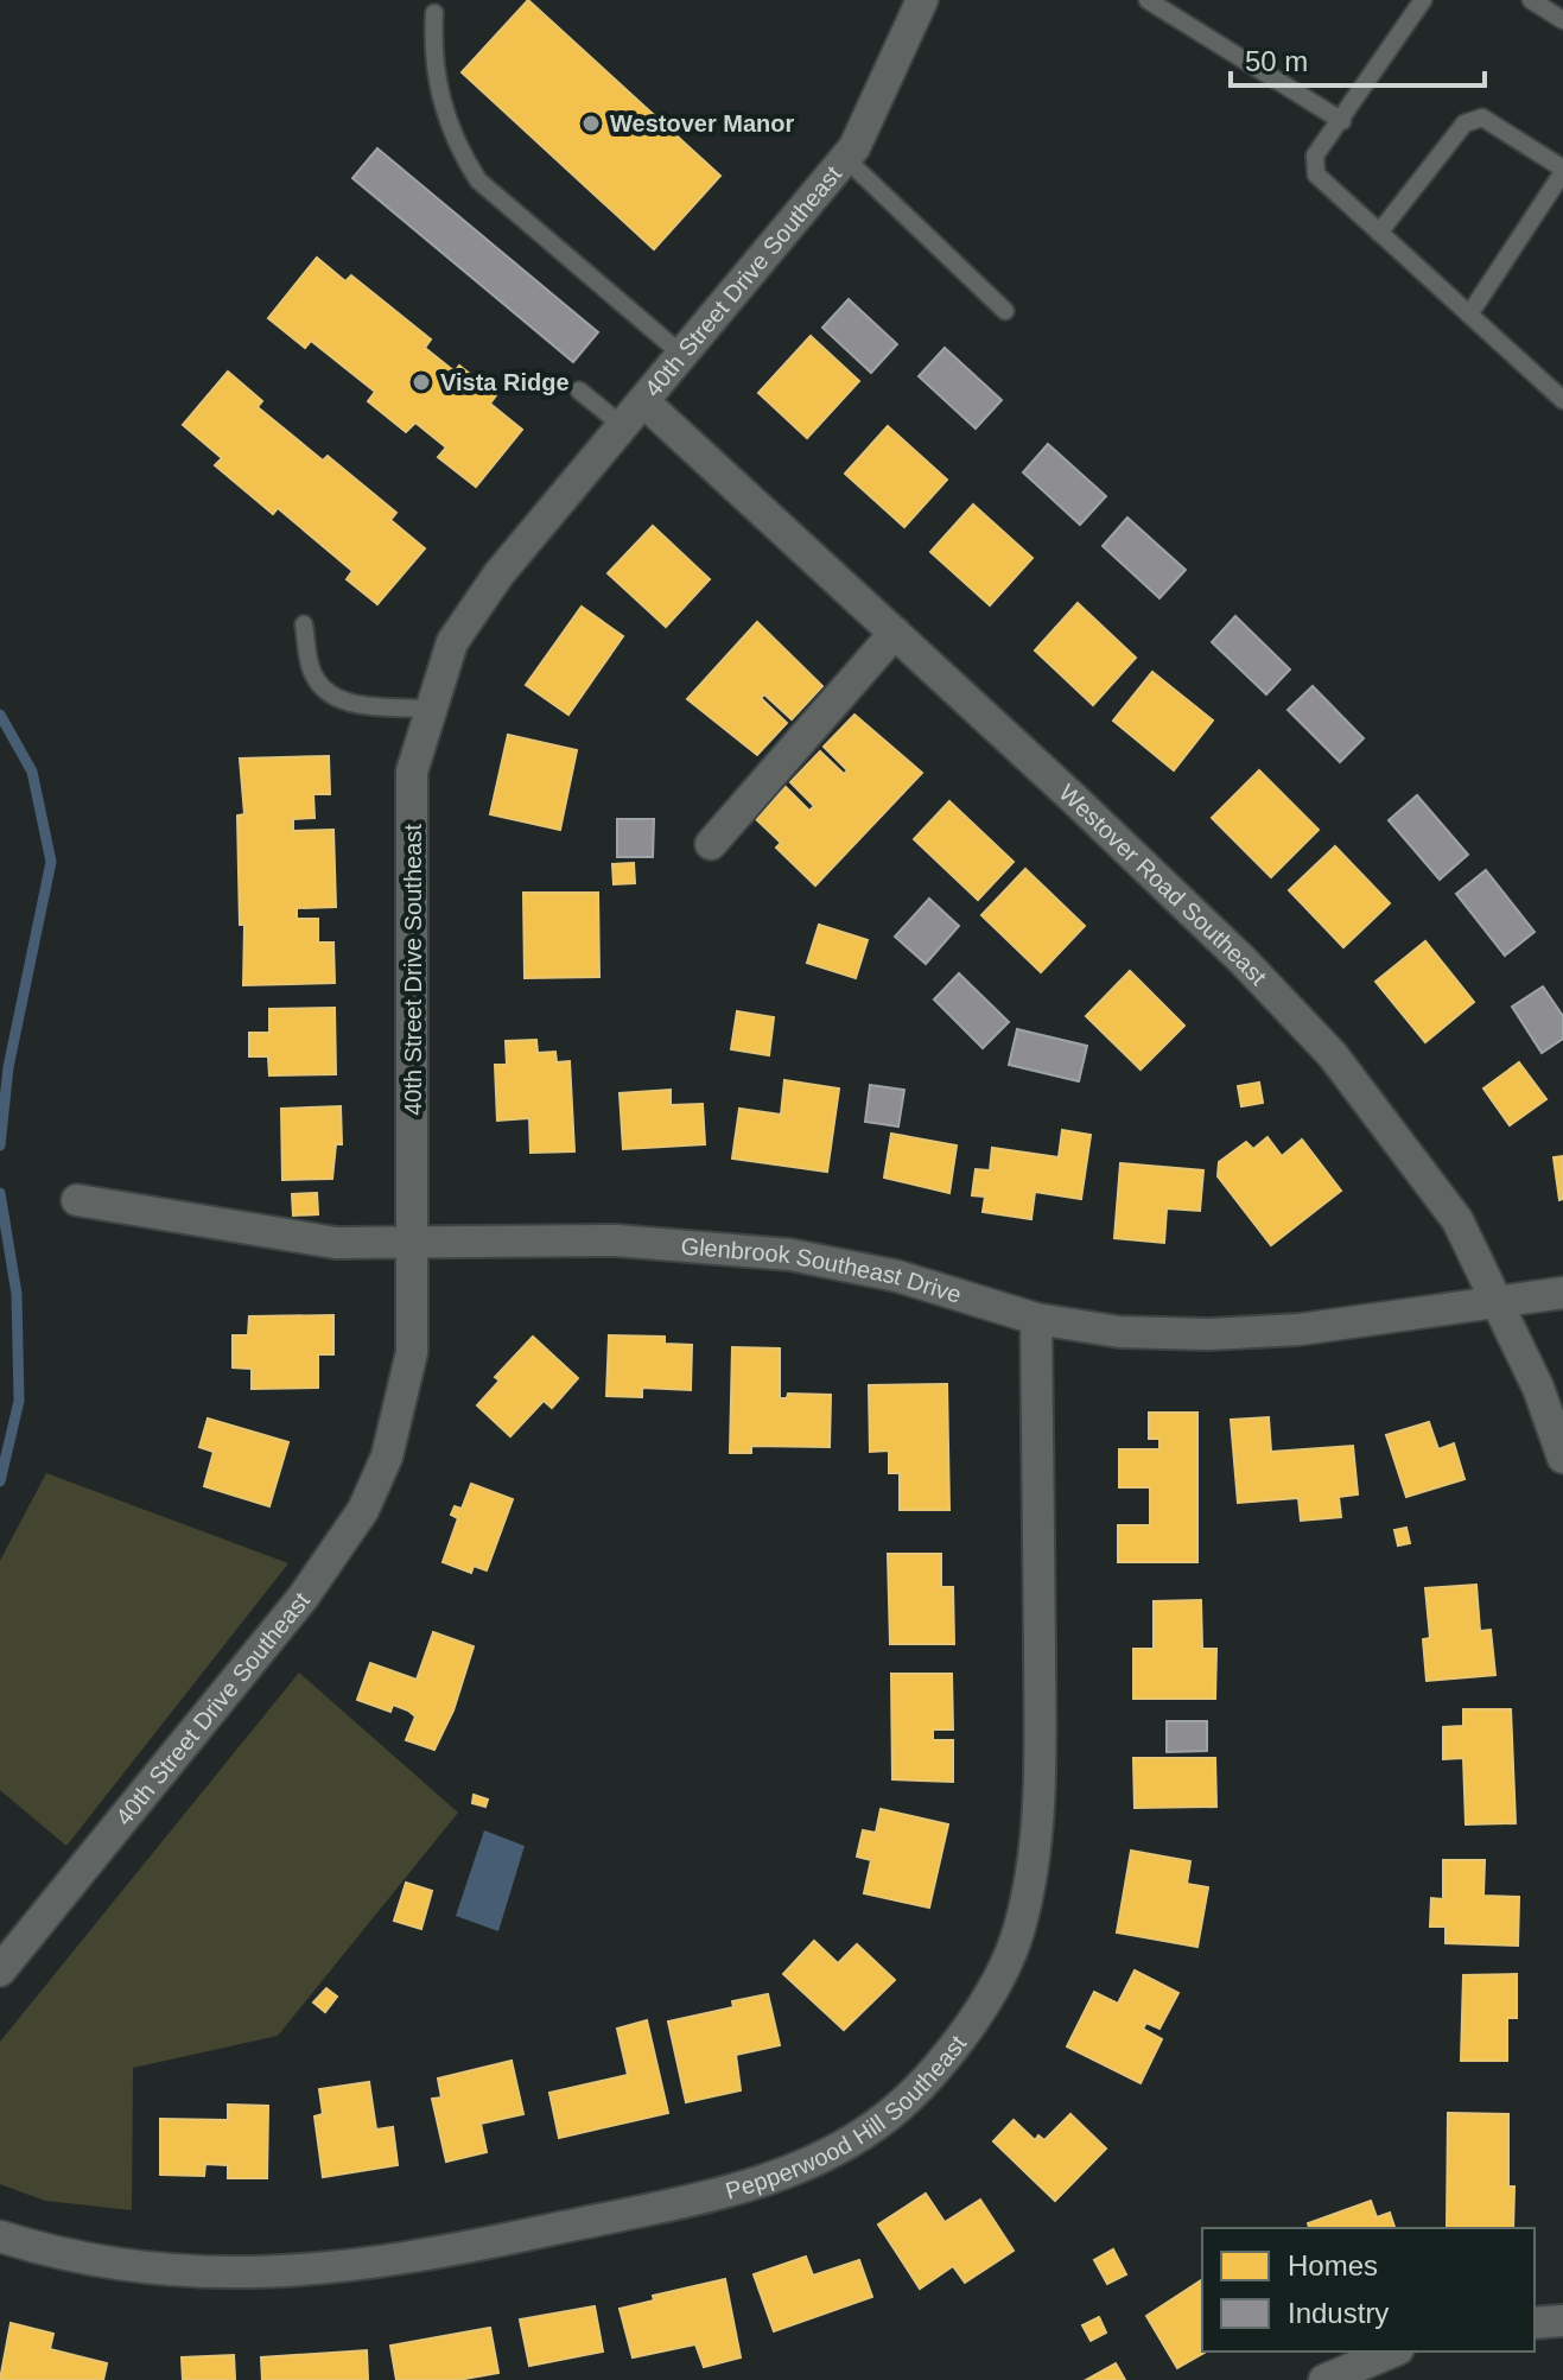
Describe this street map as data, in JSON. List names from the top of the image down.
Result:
{
  "streets": {
    "street": [
      "40th Street Drive Southeast",
      "Westover Road Southeast",
      "Glenbrook Southeast Drive",
      "Pepperwood Hill Southeast"
    ]
  },
  "crossings": [
    ["40th Street Drive Southeast", "Westover Road Southeast"],
    ["40th Street Drive Southeast", "Glenbrook Southeast Drive"],
    ["Westover Road Southeast", "Glenbrook Southeast Drive"],
    ["Glenbrook Southeast Drive", "Pepperwood Hill Southeast"]
  ],
  "places": ["Westover Manor", "Vista Ridge"],
  "legend": ["Homes", "Industry"],
  "scale_bar": "50 m"
}
